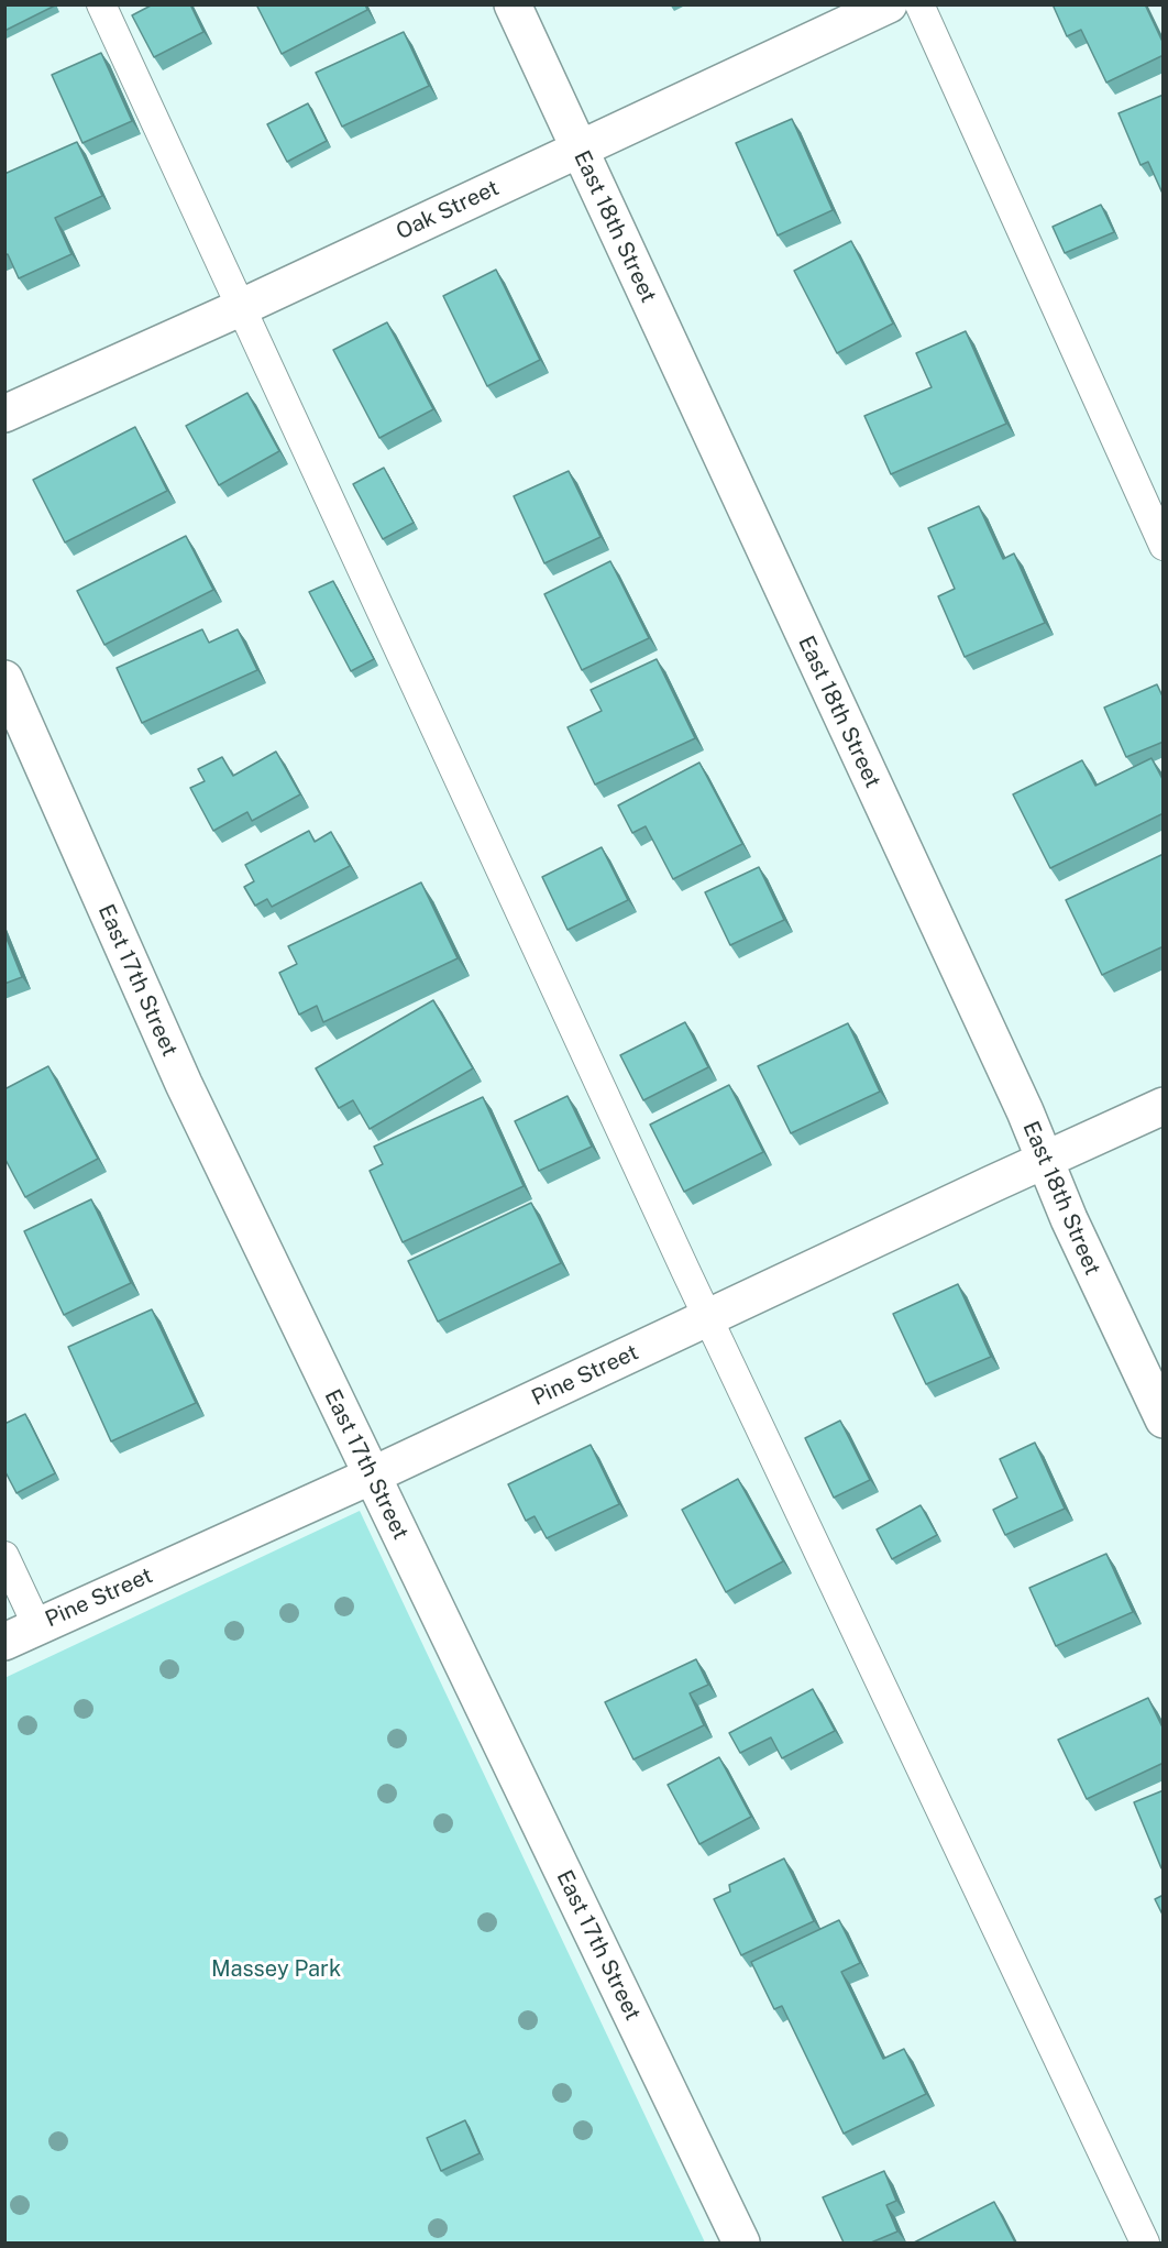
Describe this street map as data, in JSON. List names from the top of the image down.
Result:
{
  "streets": {
    "street": [
      "Oak Street",
      "East 18th Street",
      "East 17th Street",
      "Pine Street"
    ]
  },
  "crossings": [
    ["Oak Street", "East 18th Street"],
    ["East 18th Street", "Pine Street"],
    ["East 17th Street", "Pine Street"]
  ],
  "parks": ["Massey Park"]
}
